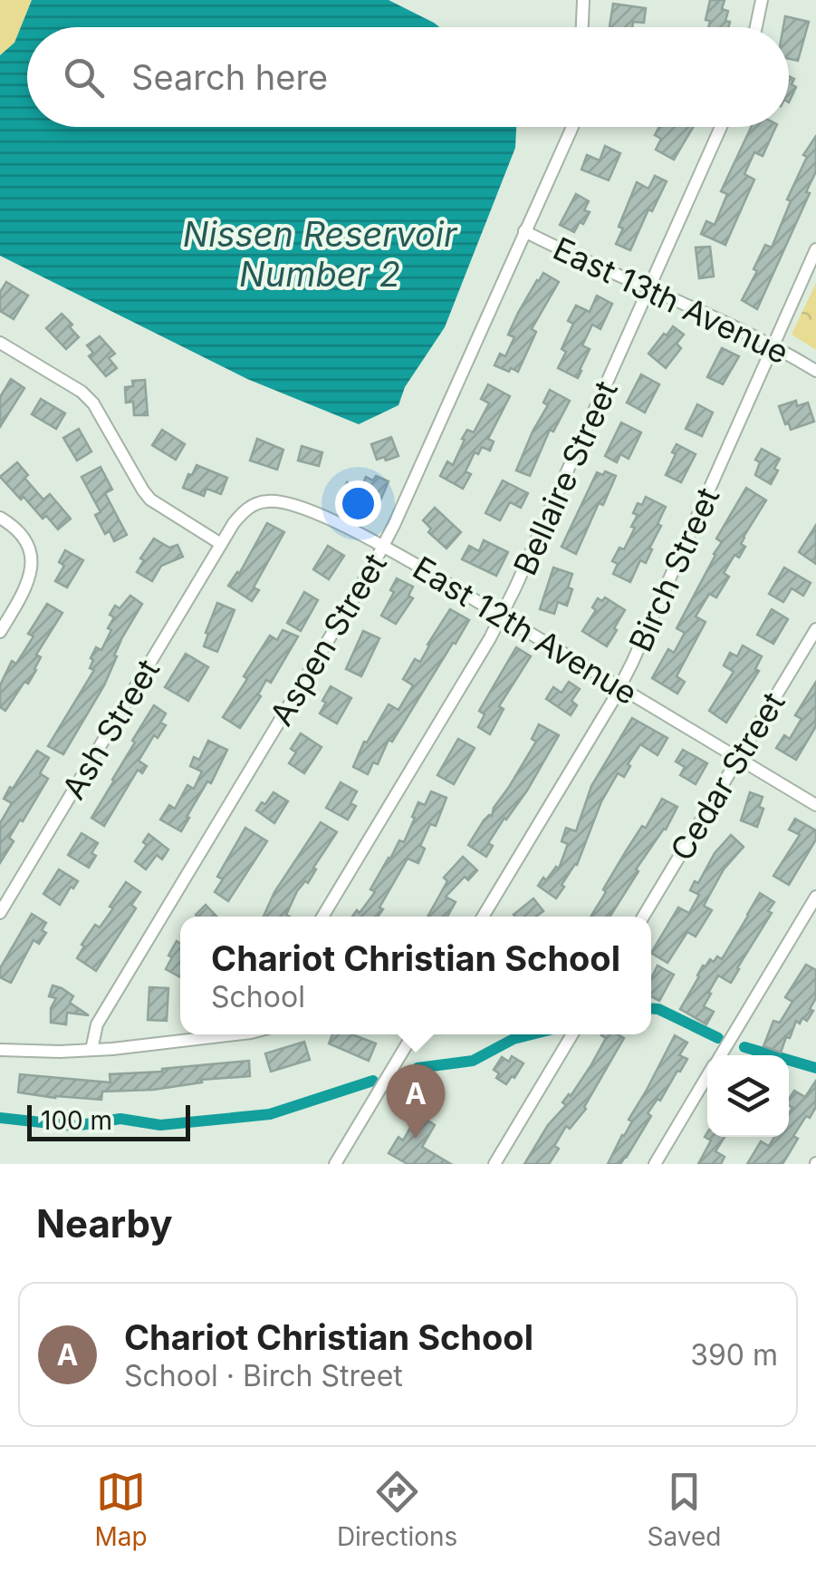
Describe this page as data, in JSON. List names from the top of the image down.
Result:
{
  "streets": {
    "street": [
      "East 13th Avenue",
      "Bellaire Street",
      "Birch Street",
      "East 12th Avenue",
      "Aspen Street",
      "Ash Street",
      "Cedar Street"
    ]
  },
  "crossings": [
    ["East 13th Avenue", "Bellaire Street"],
    ["East 13th Avenue", "Birch Street"],
    ["East 13th Avenue", "Aspen Street"],
    ["Bellaire Street", "East 12th Avenue"],
    ["Birch Street", "East 12th Avenue"],
    ["East 12th Avenue", "Aspen Street"],
    ["East 12th Avenue", "Ash Street"],
    ["East 12th Avenue", "Cedar Street"]
  ],
  "water": ["Nissen Reservoir Number 2"],
  "scale_bar": "100 m",
  "page": {
    "search": "Search here",
    "popup": ["Chariot Christian School", "School"],
    "pins": "A",
    "scale": "100 m",
    "heading": "Nearby",
    "list": [
      {
        "mark": "A",
        "name": "Chariot Christian School",
        "note": "School · Birch Street",
        "value": "390 m"
      }
    ],
    "nav": ["Map", "Directions", "Saved"]
  }
}
